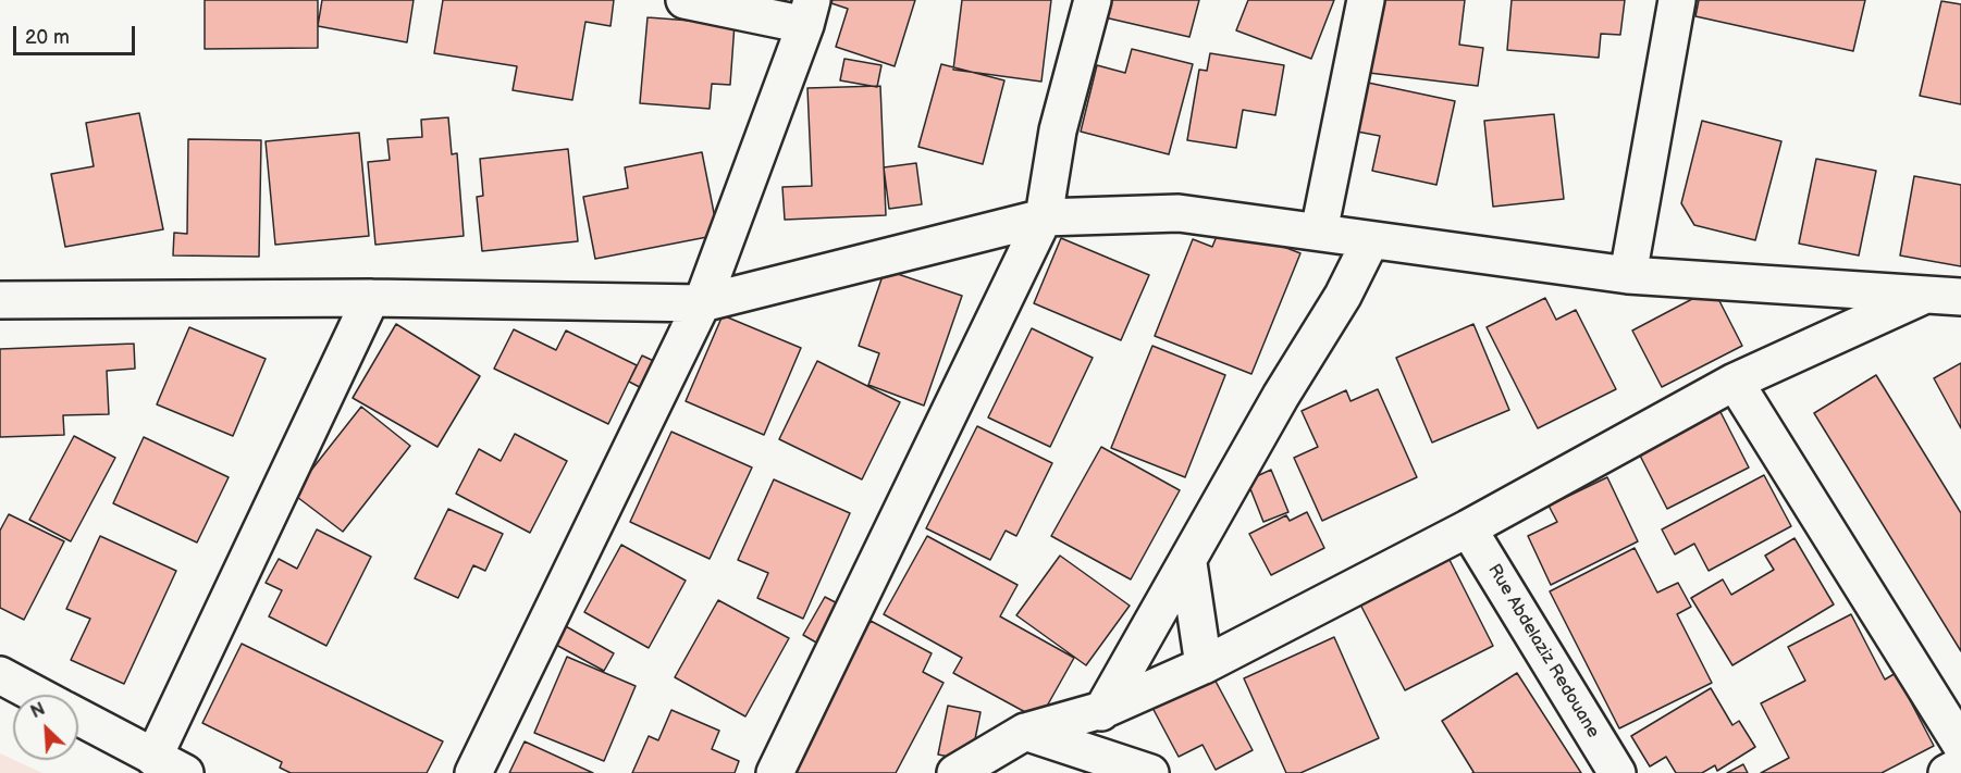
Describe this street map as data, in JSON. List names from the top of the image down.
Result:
{
  "streets": {
    "street": ["Rue Abdelaziz Redouane"]
  },
  "scale_bar": "20 m",
  "north": "top left"
}
